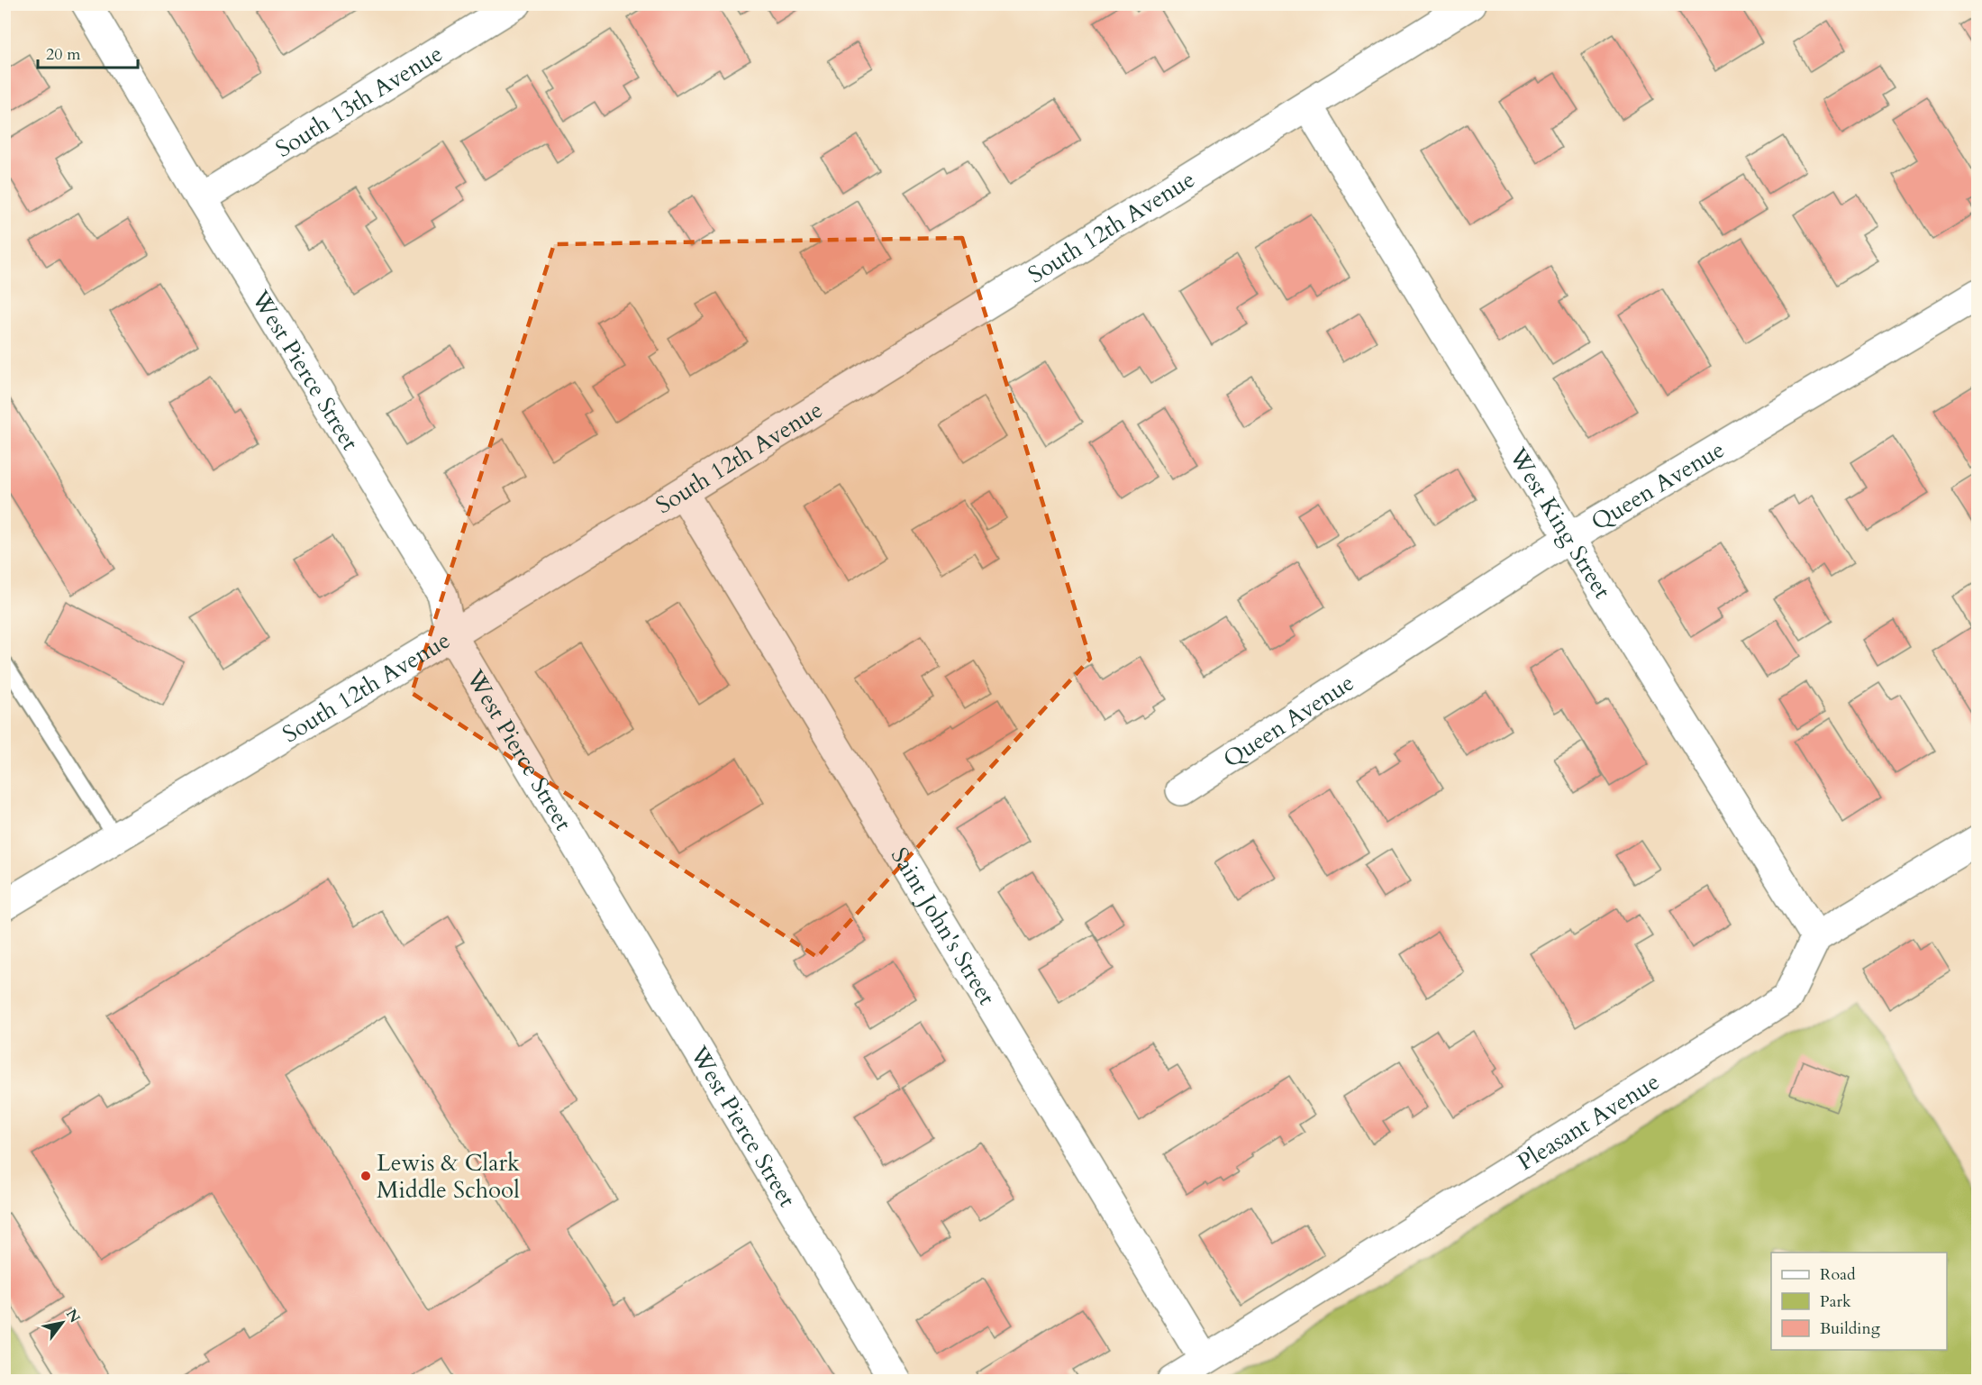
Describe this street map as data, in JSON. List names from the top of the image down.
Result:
{
  "streets": {
    "street": [
      "South 13th Avenue",
      "South 12th Avenue",
      "West Pierce Street",
      "Queen Avenue",
      "West King Street",
      "Saint John's Street",
      "Pleasant Avenue"
    ]
  },
  "crossings": [
    ["South 13th Avenue", "West Pierce Street"],
    ["South 12th Avenue", "West Pierce Street"],
    ["South 12th Avenue", "West King Street"],
    ["South 12th Avenue", "Saint John's Street"],
    ["Queen Avenue", "West King Street"],
    ["West King Street", "Pleasant Avenue"],
    ["Saint John's Street", "Pleasant Avenue"]
  ],
  "places": ["Lewis & Clark Middle School"],
  "legend": ["Road", "Park", "Building"],
  "scale_bar": "20 m",
  "north": "top right"
}
